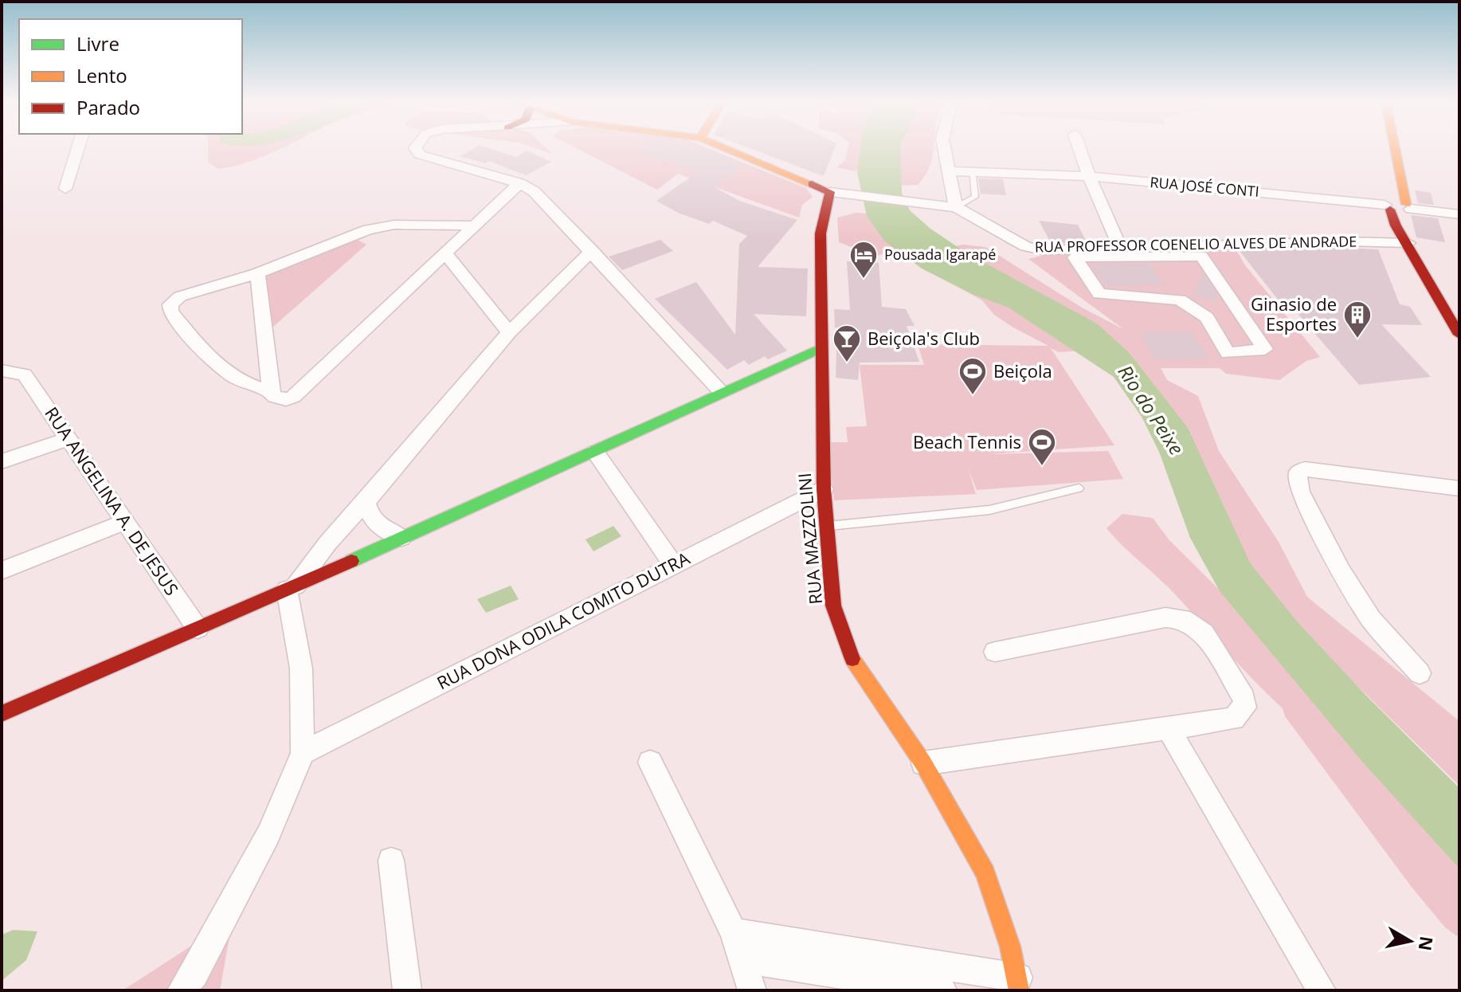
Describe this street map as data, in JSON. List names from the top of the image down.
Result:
{
  "streets": {
    "street": [
      "RUA JOSÉ CONTI",
      "RUA PROFESSOR COENELIO ALVES DE ANDRADE",
      "RUA ANGELINA A. DE JESUS",
      "RUA MAZZOLINI",
      "RUA DONA ODILA COMITO DUTRA"
    ]
  },
  "crossings": [
    ["RUA MAZZOLINI", "RUA DONA ODILA COMITO DUTRA"]
  ],
  "water": ["Rio do Peixe"],
  "places": {
    "hotel": ["Pousada Igarapé"],
    "building": ["Ginasio de Esportes"],
    "bar": ["Beiçola's Club"],
    "sports": ["Beiçola", "Beach Tennis"]
  },
  "legend": ["Livre", "Lento", "Parado"],
  "north": "right"
}
